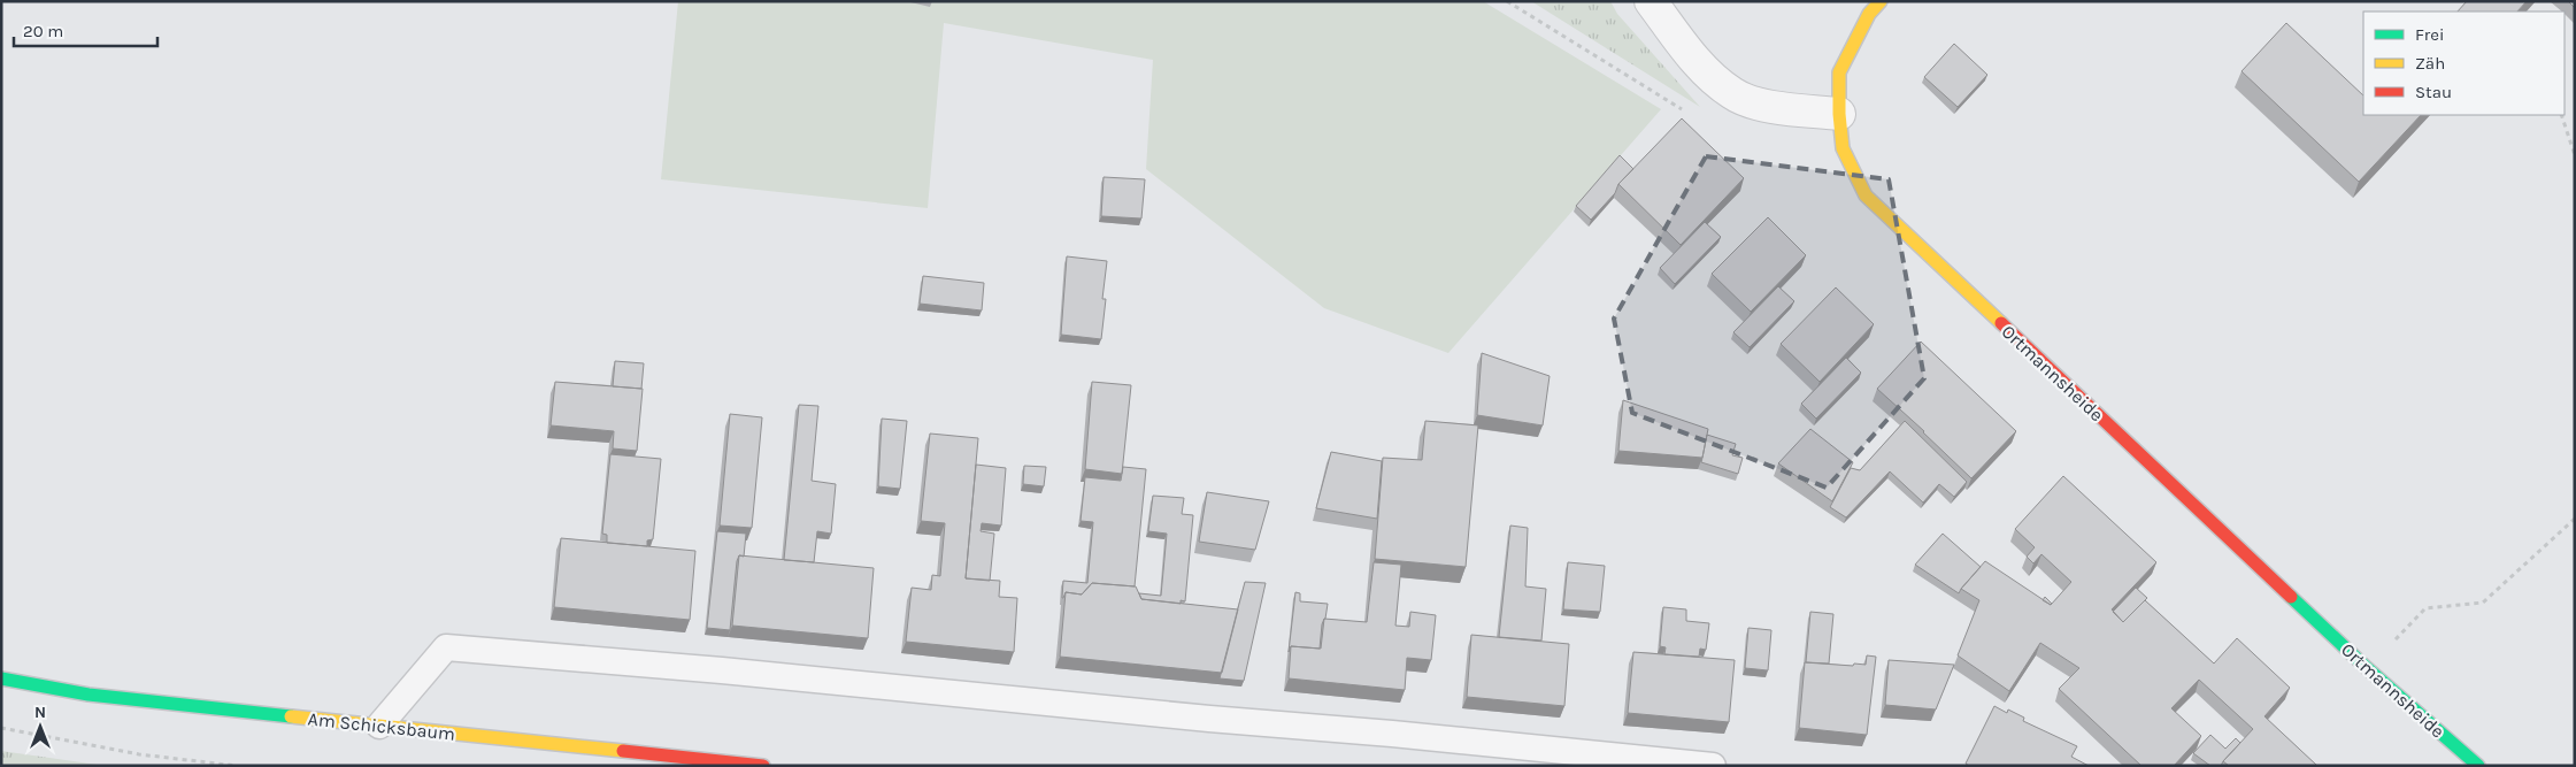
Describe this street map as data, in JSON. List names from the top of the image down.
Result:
{
  "streets": {
    "street": ["Ortmannsheide", "Am Schicksbaum"]
  },
  "legend": ["Frei", "Zäh", "Stau"],
  "scale_bar": "20 m",
  "north": "top"
}
